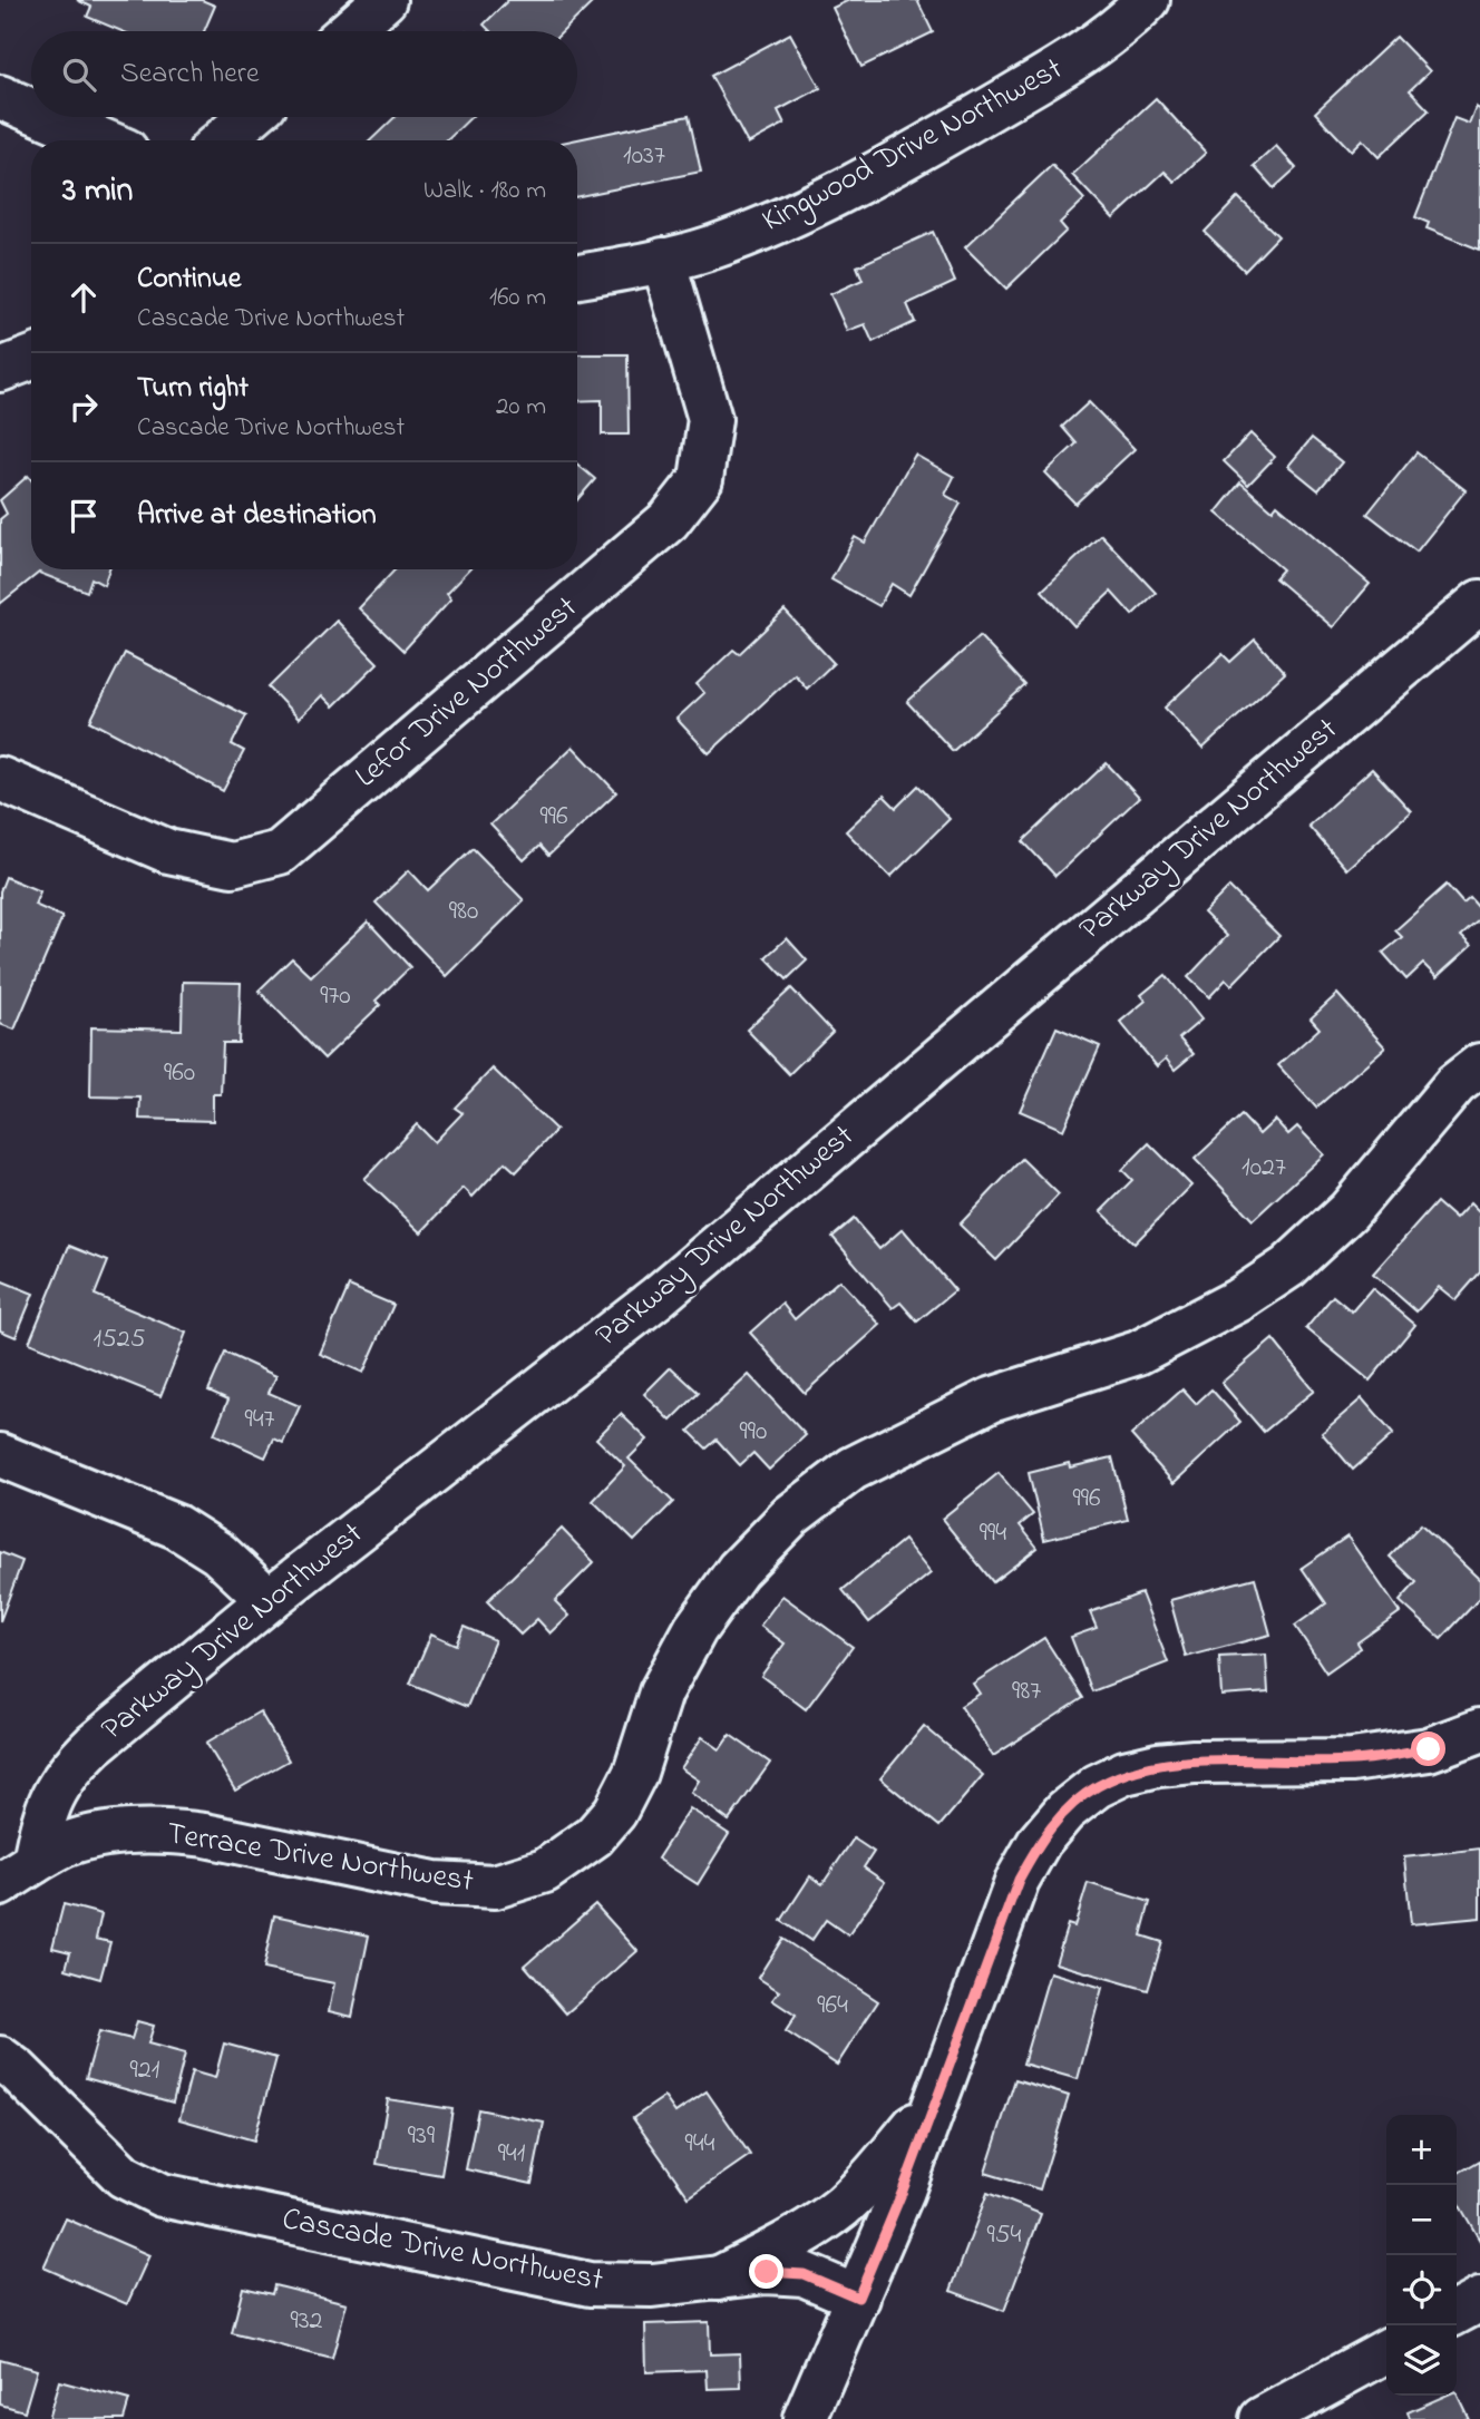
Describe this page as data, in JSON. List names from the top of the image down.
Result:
{
  "streets": {
    "street": [
      "Kingwood Drive Northwest",
      "Lefor Drive Northwest",
      "Parkway Drive Northwest",
      "Terrace Drive Northwest",
      "Cascade Drive Northwest"
    ]
  },
  "crossings": [
    ["Kingwood Drive Northwest", "Lefor Drive Northwest"],
    ["Parkway Drive Northwest", "Terrace Drive Northwest"]
  ],
  "house_numbers": [
    "1037",
    "996",
    "980",
    "970",
    "960",
    "1027",
    "1525",
    "947",
    "990",
    "996",
    "994",
    "987",
    "964",
    "921",
    "939",
    "944",
    "941",
    "954",
    "932"
  ],
  "page": {
    "search": "Search here",
    "heading": ["3 min", "Walk · 180 m"],
    "list": [
      ["Continue", "Cascade Drive Northwest", "160 m"],
      ["Turn right", "Cascade Drive Northwest", "20 m"],
      "Arrive at destination"
    ],
    "map_buttons": ["+", "−"]
  }
}
